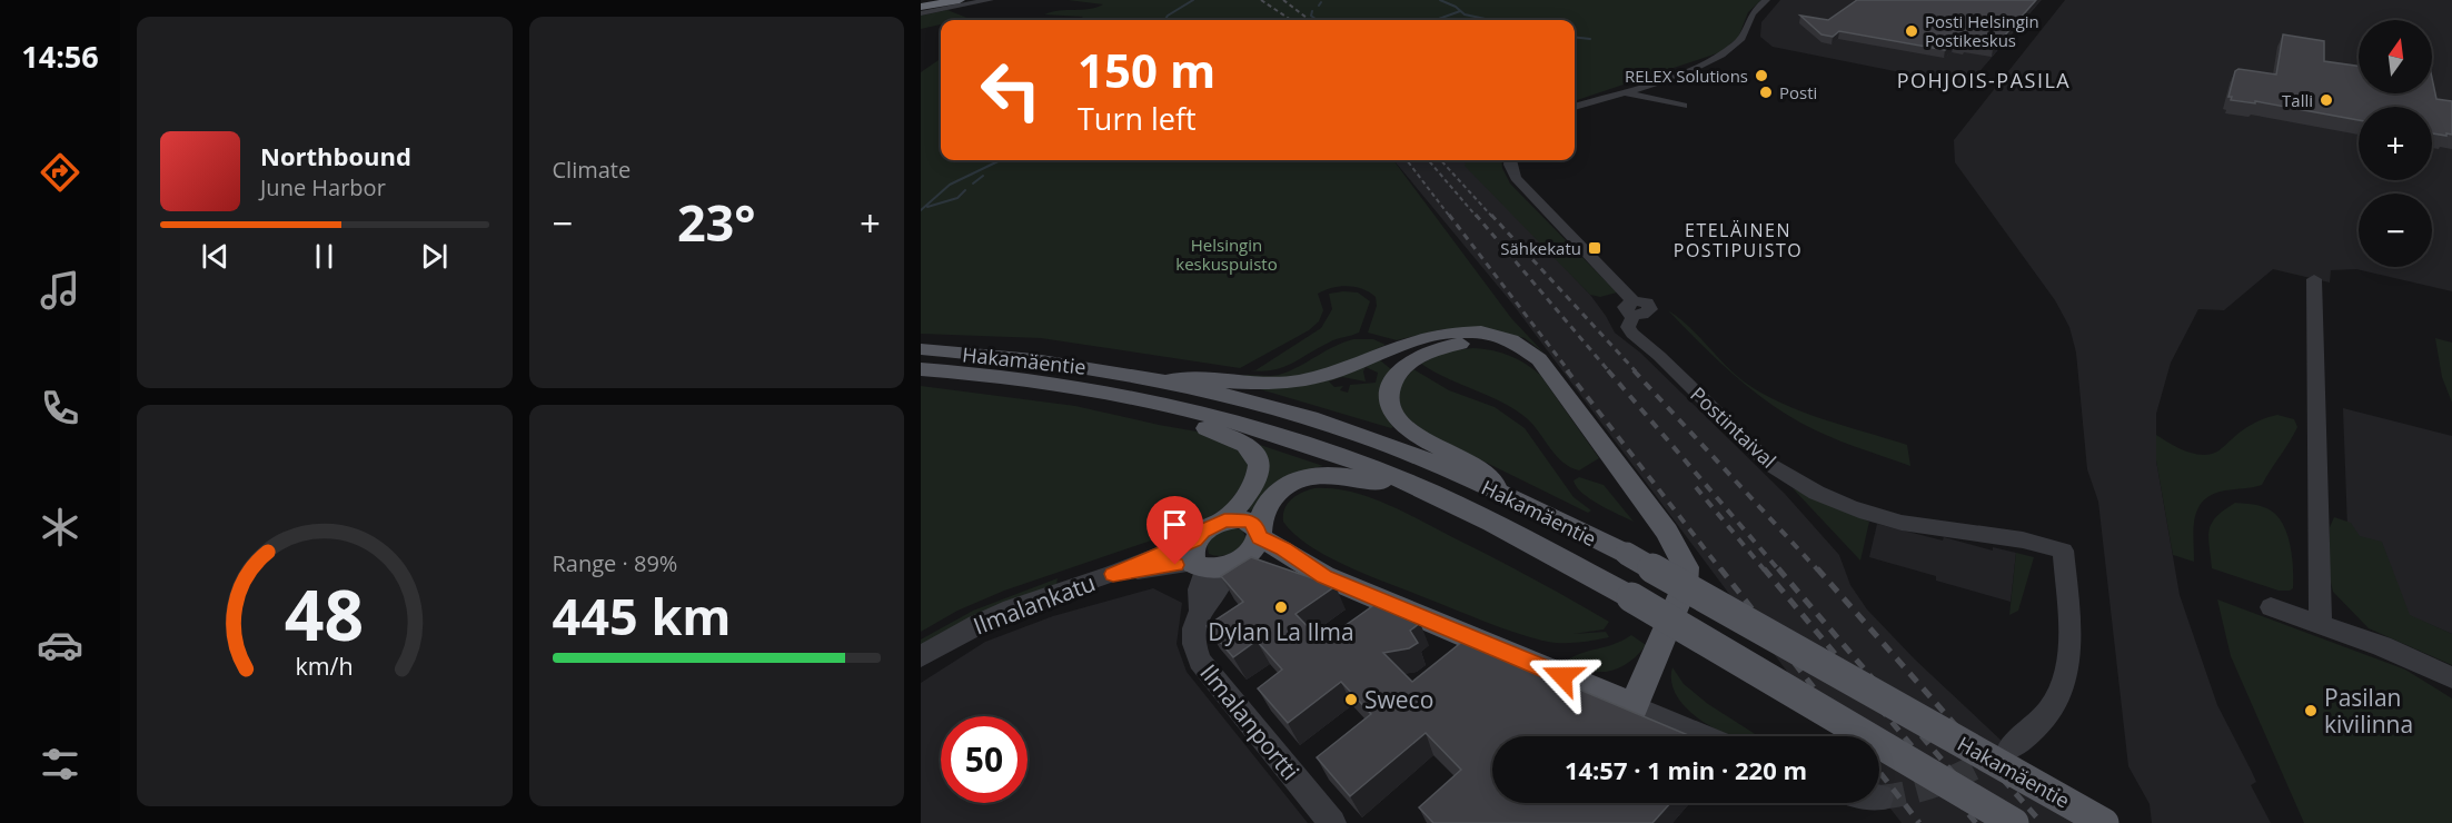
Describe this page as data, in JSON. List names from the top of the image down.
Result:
{
  "streets": {
    "main road": ["Hakamäentie"],
    "street": ["Postintaival", "Ilmalankatu", "Ilmalanportti"]
  },
  "crossings": [
    ["Ilmalankatu", "Ilmalanportti"]
  ],
  "districts": ["POHJOIS-PASILA", "ETELÄINEN POSTIPUISTO"],
  "parks": ["Helsingin keskuspuisto"],
  "places": {
    "other": [
      "Posti Helsingin Postikeskus",
      "RELEX Solutions",
      "Posti",
      "Talli",
      "Dylan La Ilma",
      "Sweco",
      "Pasilan kivilinna"
    ],
    "transit": ["Sähkekatu"]
  },
  "north": "top",
  "page": {
    "tabs": "14:56",
    "tile": [
      "Climate",
      ["Range · 89%", "445 km"]
    ],
    "map_buttons": ["+", "−"],
    "turn": ["150 m", "Turn left"],
    "song": ["Northbound", "June Harbor"],
    "heat": ["−", "23°", "+"],
    "limit": "50",
    "trip": "14:57 · 1 min · 220 m",
    "gauge": ["48", "km/h"]
  }
}
